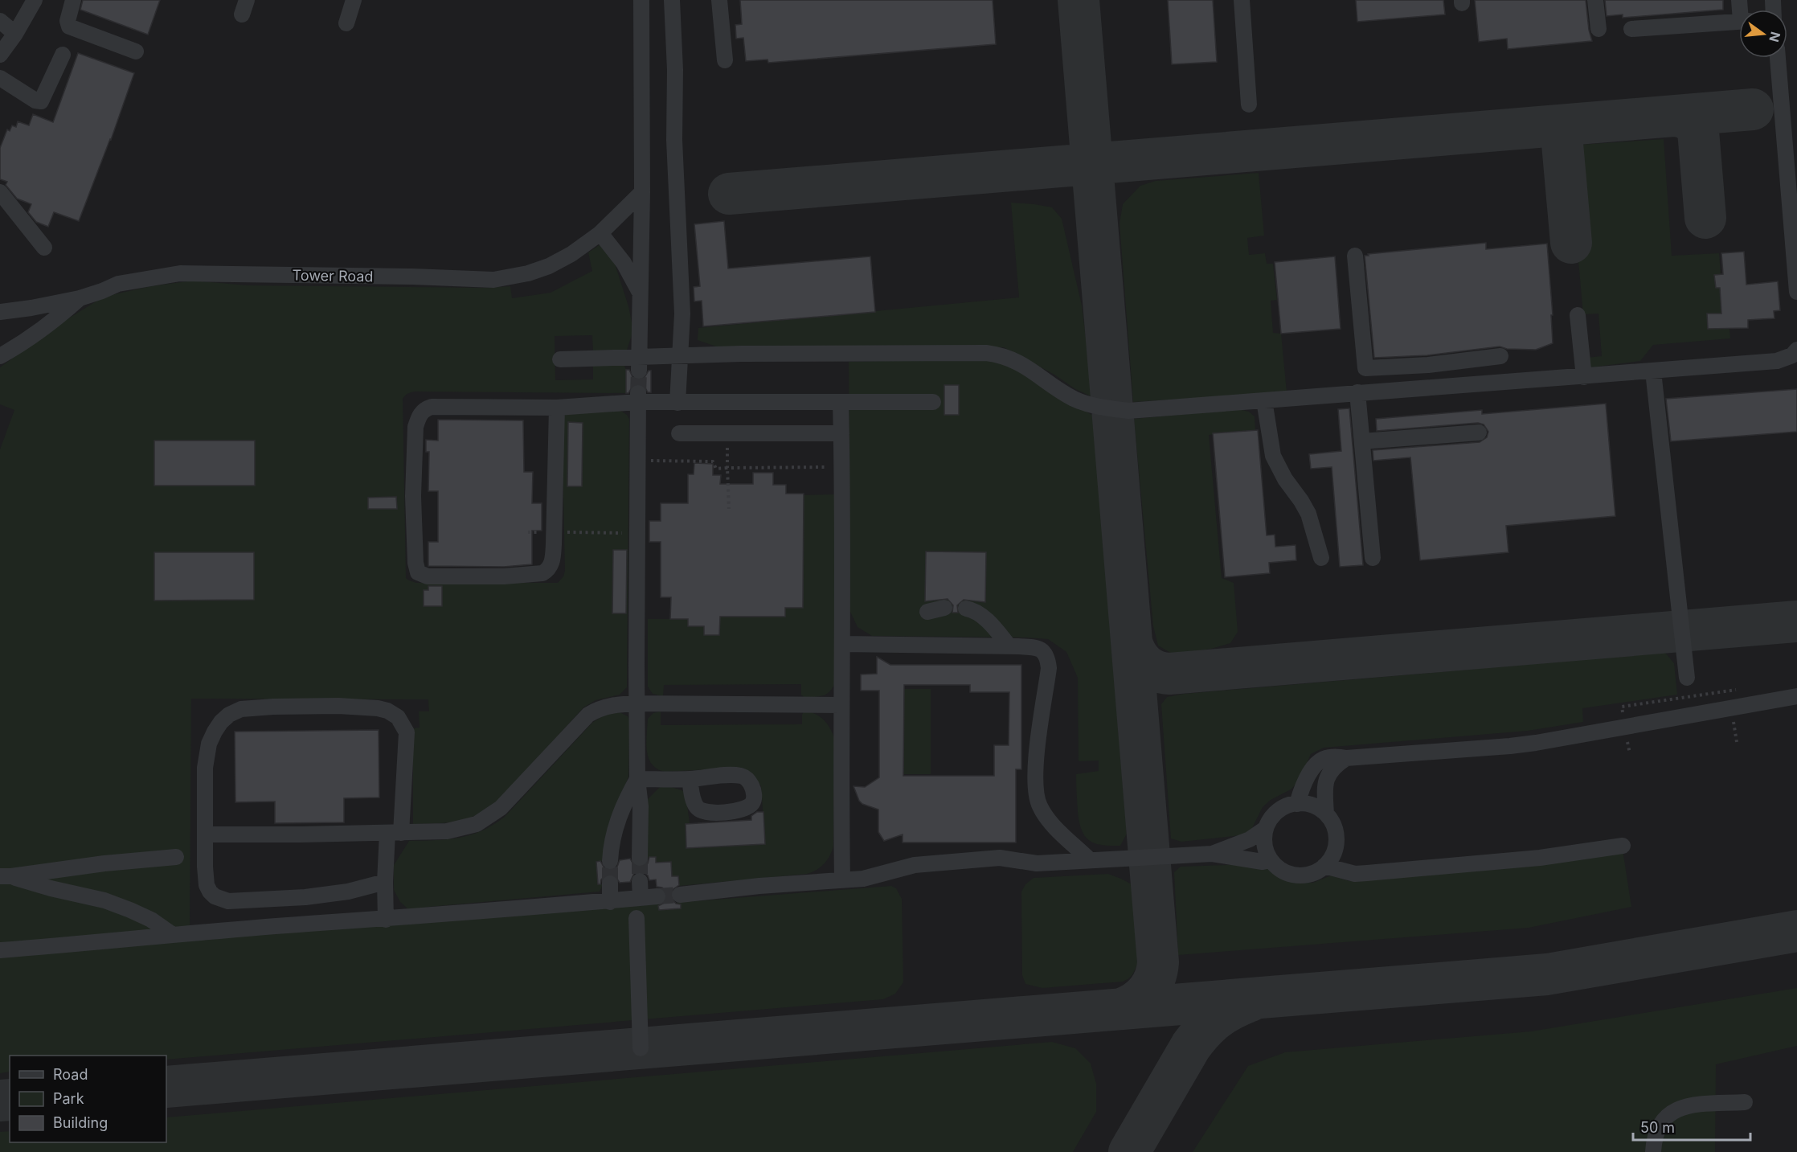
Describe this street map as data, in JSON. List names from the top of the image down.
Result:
{
  "streets": {
    "street": ["Tower Road"]
  },
  "legend": ["Road", "Park", "Building"],
  "scale_bar": "50 m",
  "north": "right"
}
